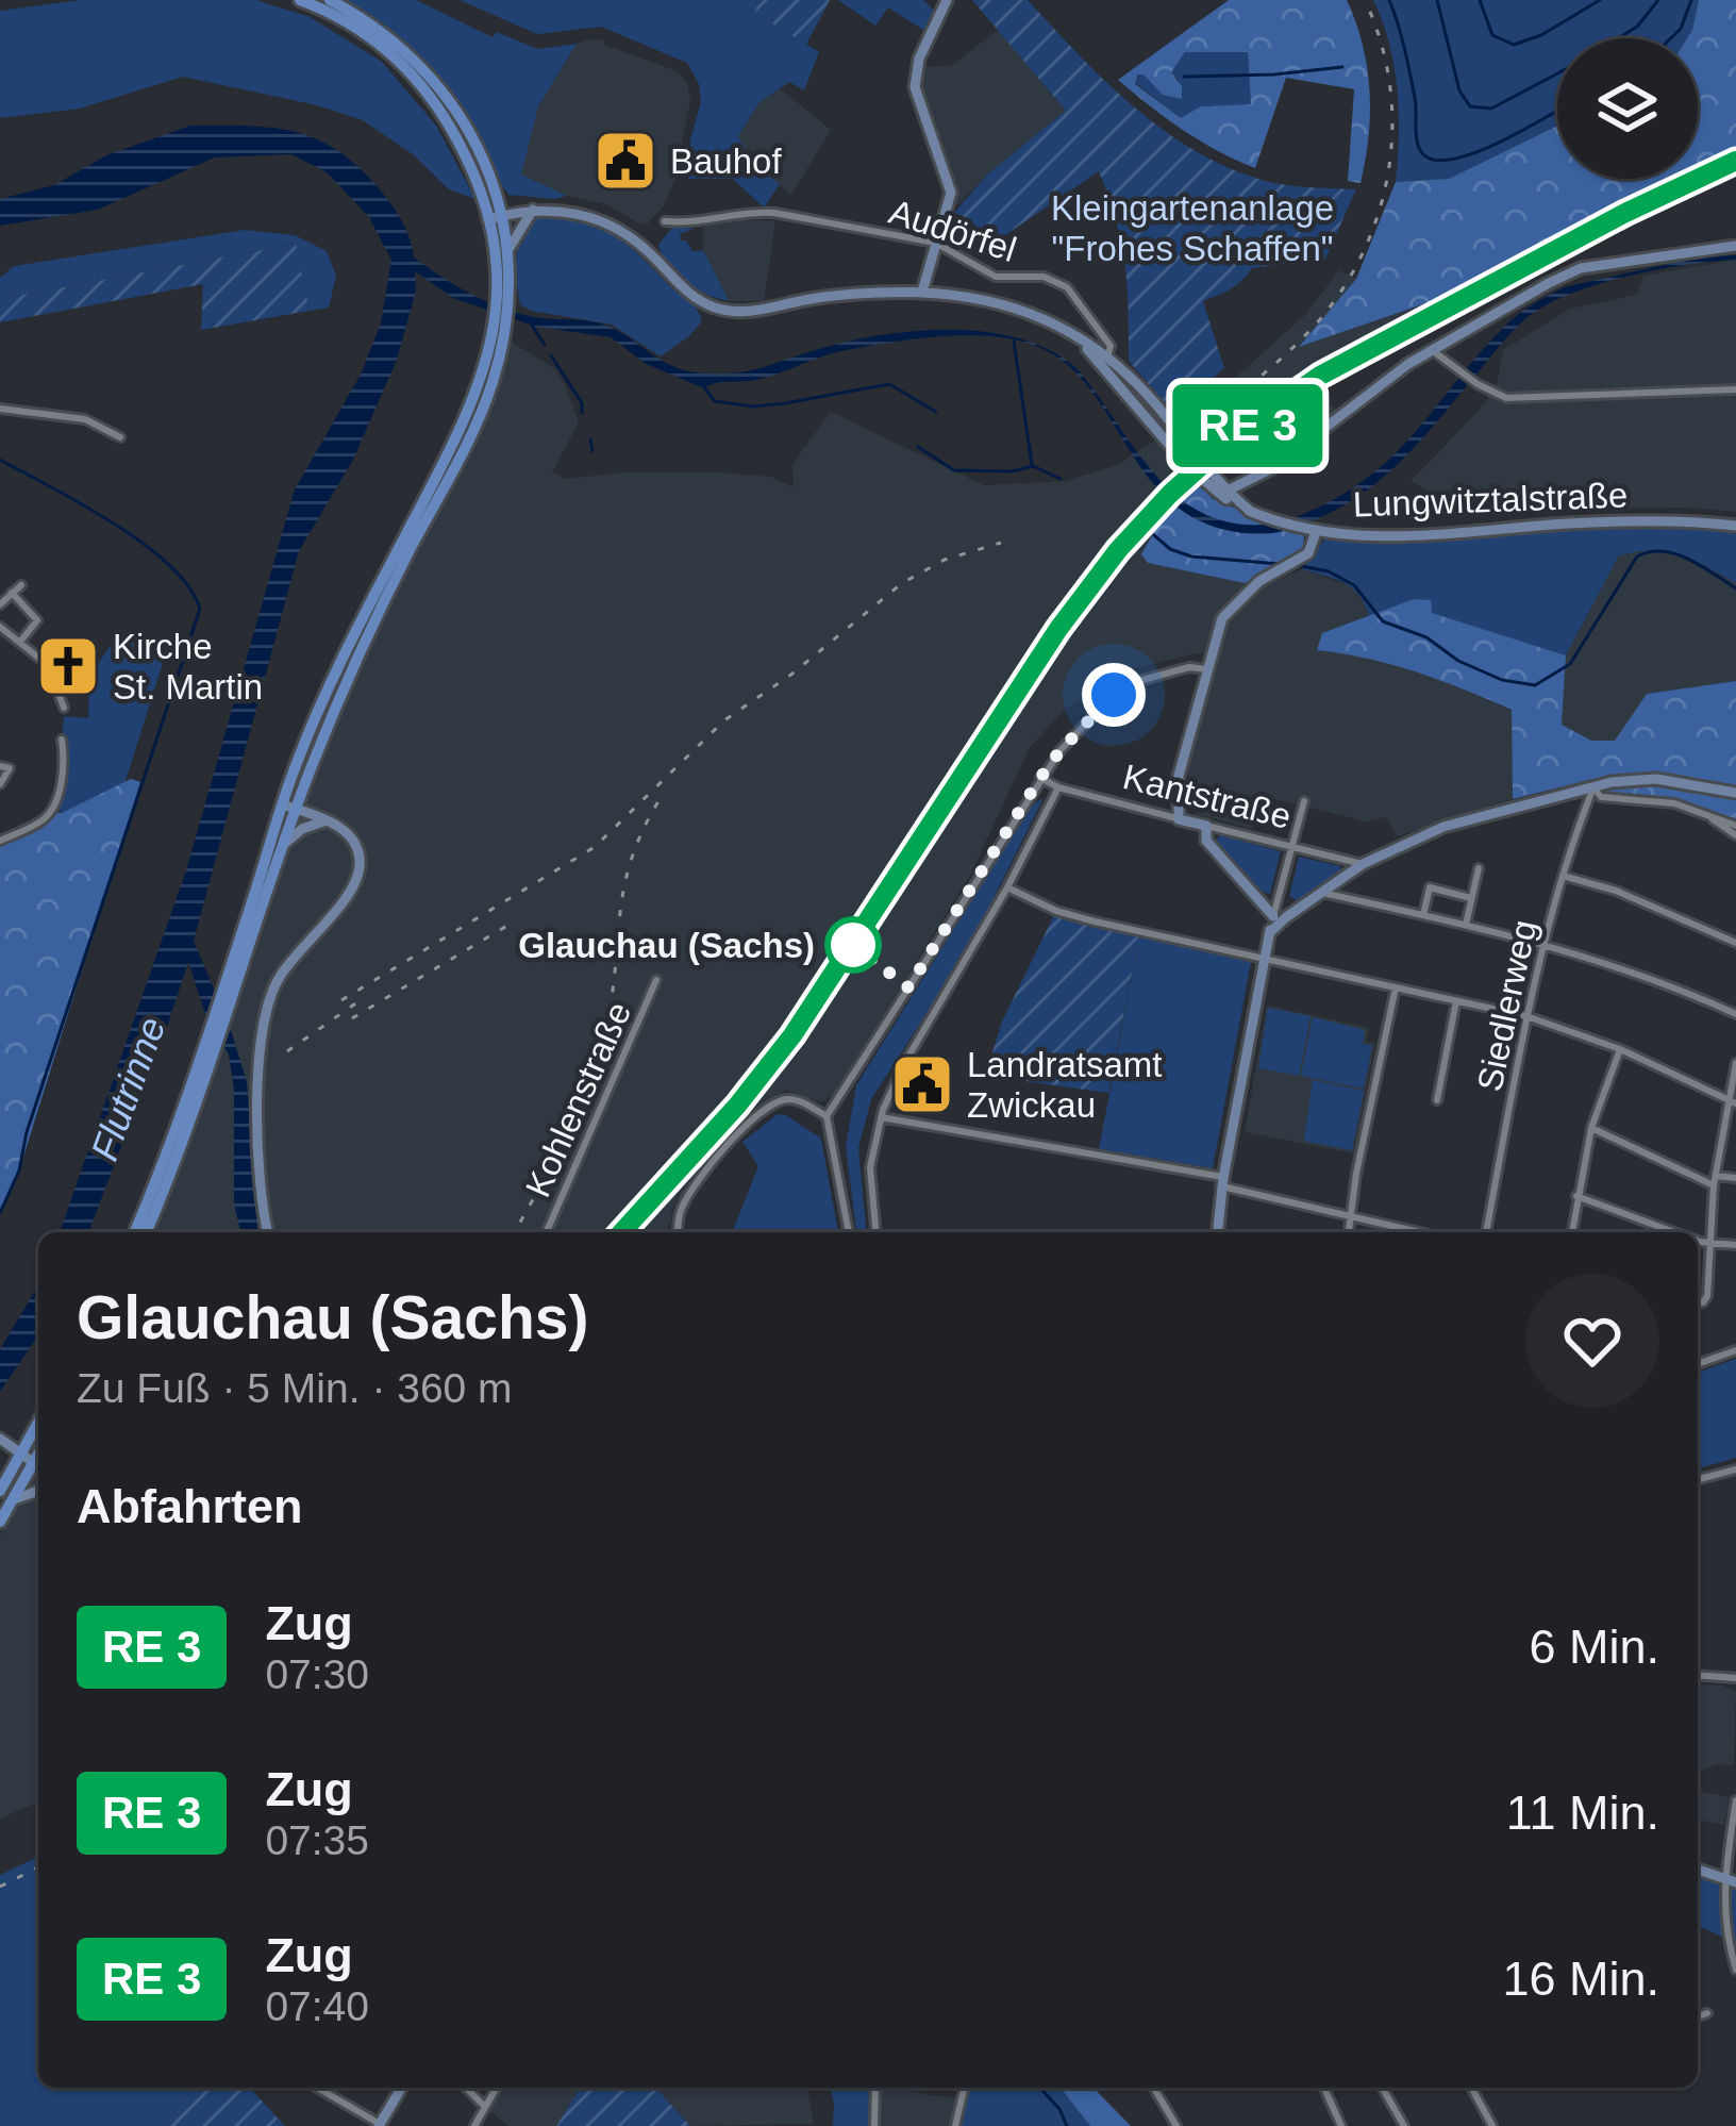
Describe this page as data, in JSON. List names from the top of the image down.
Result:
{
  "streets": {
    "street": [
      "Audörfel",
      "Lungwitztalstraße",
      "Kantstraße",
      "Siedlerweg",
      "Kohlenstraße"
    ]
  },
  "water": ["Flutrinne"],
  "parks": ["Kleingartenanlage \"Frohes Schaffen\""],
  "places": {
    "public building": ["Bauhof", "Landratsamt Zwickau"],
    "church": ["Kirche St. Martin"],
    "other": ["Glauchau (Sachs)"]
  },
  "page": {
    "on_map": "RE 3",
    "heading": [
      ["Glauchau (Sachs)", "Zu Fuß · 5 Min. · 360 m"],
      "Abfahrten"
    ],
    "list": [
      {
        "mark": "RE 3",
        "name": "Zug",
        "note": "07:30",
        "value": "6 Min."
      },
      {
        "mark": "RE 3",
        "name": "Zug",
        "note": "07:35",
        "value": "11 Min."
      },
      {
        "mark": "RE 3",
        "name": "Zug",
        "note": "07:40",
        "value": "16 Min."
      }
    ]
  }
}
